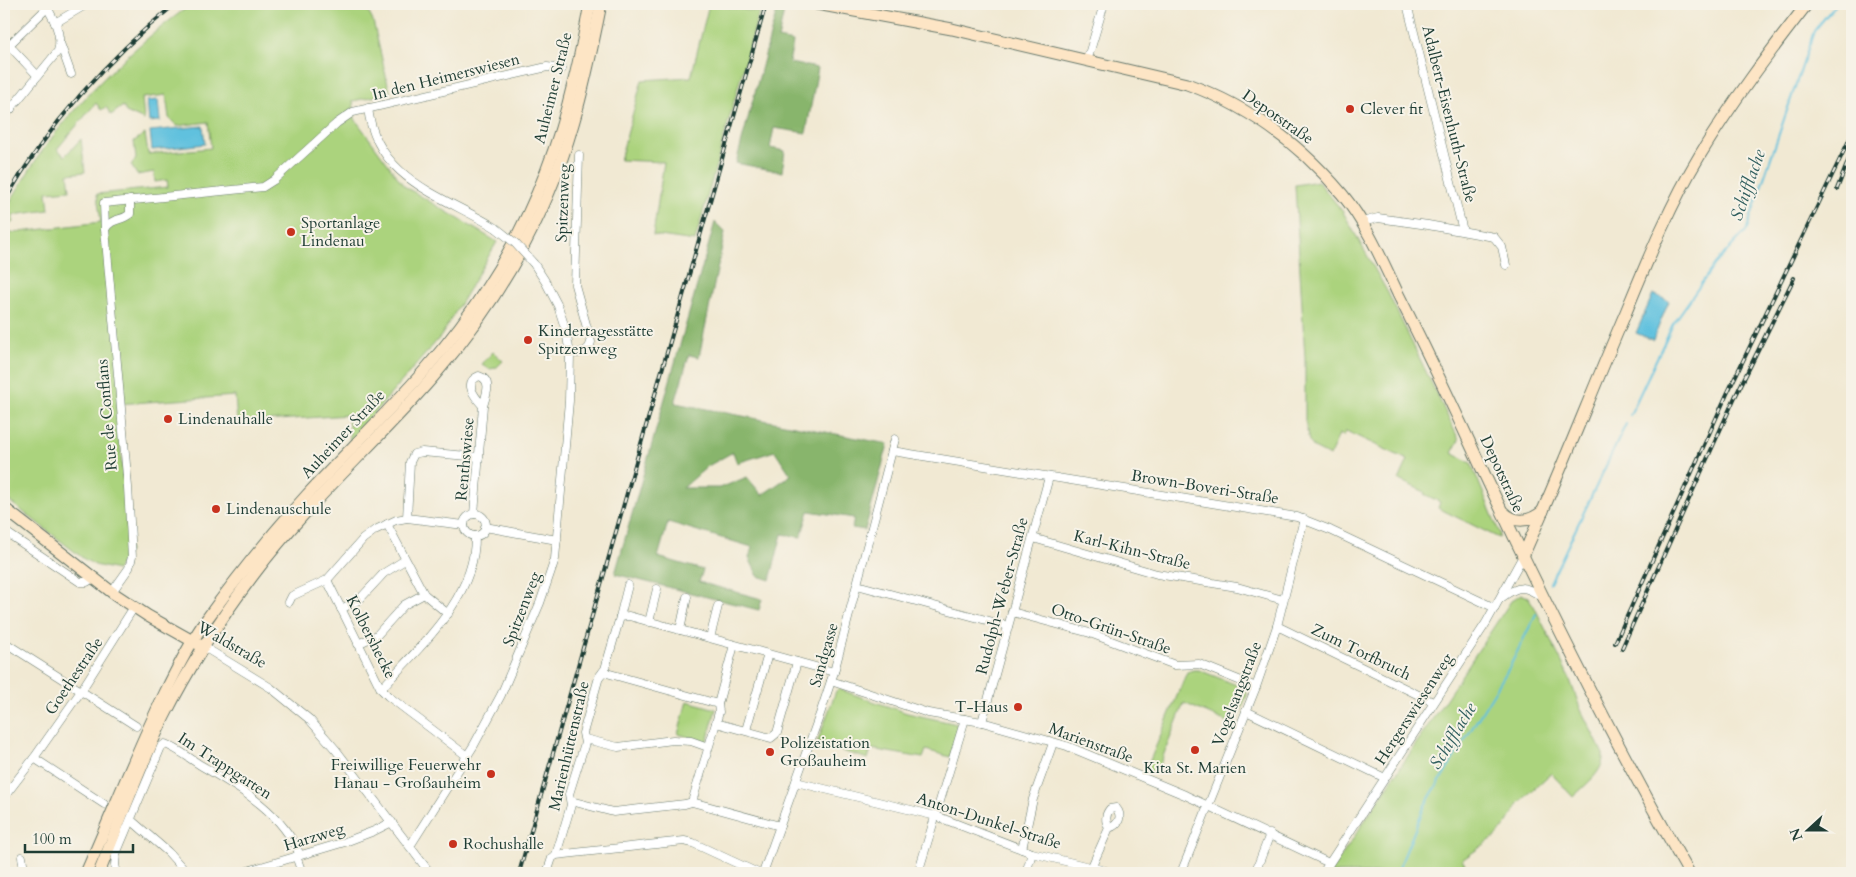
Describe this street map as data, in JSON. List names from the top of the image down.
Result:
{
  "streets": {
    "main road": ["Auheimer Straße", "Depotstraße", "Waldstraße"],
    "street": [
      "In den Heimerswiesen",
      "Adalbert-Eisenhuth-Straße",
      "Spitzenweg",
      "Rue de Conflans",
      "Renthswiese",
      "Brown-Boveri-Straße",
      "Karl-Kihn-Straße",
      "Rudolph-Weber-Straße",
      "Otto-Grün-Straße",
      "Kolbershecke",
      "Zum Torfbruch",
      "Sandgasse",
      "Goethestraße",
      "Vogelsangstraße",
      "Hergerswiesenweg",
      "Marienstraße",
      "Marienhüttenstraße",
      "Im Trappgarten",
      "Anton-Dunkel-Straße",
      "Harzweg"
    ]
  },
  "crossings": [
    ["In den Heimerswiesen", "Spitzenweg"],
    ["In den Heimerswiesen", "Rue de Conflans"],
    ["Auheimer Straße", "Waldstraße"],
    ["Depotstraße", "Hergerswiesenweg"],
    ["Spitzenweg", "Kolbershecke"],
    ["Spitzenweg", "Waldstraße"],
    ["Rue de Conflans", "Waldstraße"],
    ["Brown-Boveri-Straße", "Rudolph-Weber-Straße"],
    ["Brown-Boveri-Straße", "Sandgasse"],
    ["Brown-Boveri-Straße", "Vogelsangstraße"],
    ["Brown-Boveri-Straße", "Hergerswiesenweg"],
    ["Karl-Kihn-Straße", "Rudolph-Weber-Straße"],
    ["Karl-Kihn-Straße", "Vogelsangstraße"],
    ["Rudolph-Weber-Straße", "Otto-Grün-Straße"],
    ["Rudolph-Weber-Straße", "Marienstraße"],
    ["Otto-Grün-Straße", "Vogelsangstraße"],
    ["Waldstraße", "Goethestraße"],
    ["Waldstraße", "Harzweg"],
    ["Zum Torfbruch", "Vogelsangstraße"],
    ["Zum Torfbruch", "Hergerswiesenweg"],
    ["Sandgasse", "Marienstraße"],
    ["Sandgasse", "Anton-Dunkel-Straße"],
    ["Vogelsangstraße", "Marienstraße"],
    ["Hergerswiesenweg", "Marienstraße"],
    ["Im Trappgarten", "Harzweg"]
  ],
  "water": ["Schifflache"],
  "places": [
    "Clever fit",
    "Sportanlage Lindenau",
    "Kindertagesstätte Spitzenweg",
    "Lindenauhalle",
    "Lindenauschule",
    "T-Haus",
    "Kita St. Marien",
    "Polizeistation Großauheim",
    "Freiwillige Feuerwehr Hanau - Großauheim",
    "Rochushalle"
  ],
  "scale_bar": "100 m",
  "north": "left"
}
